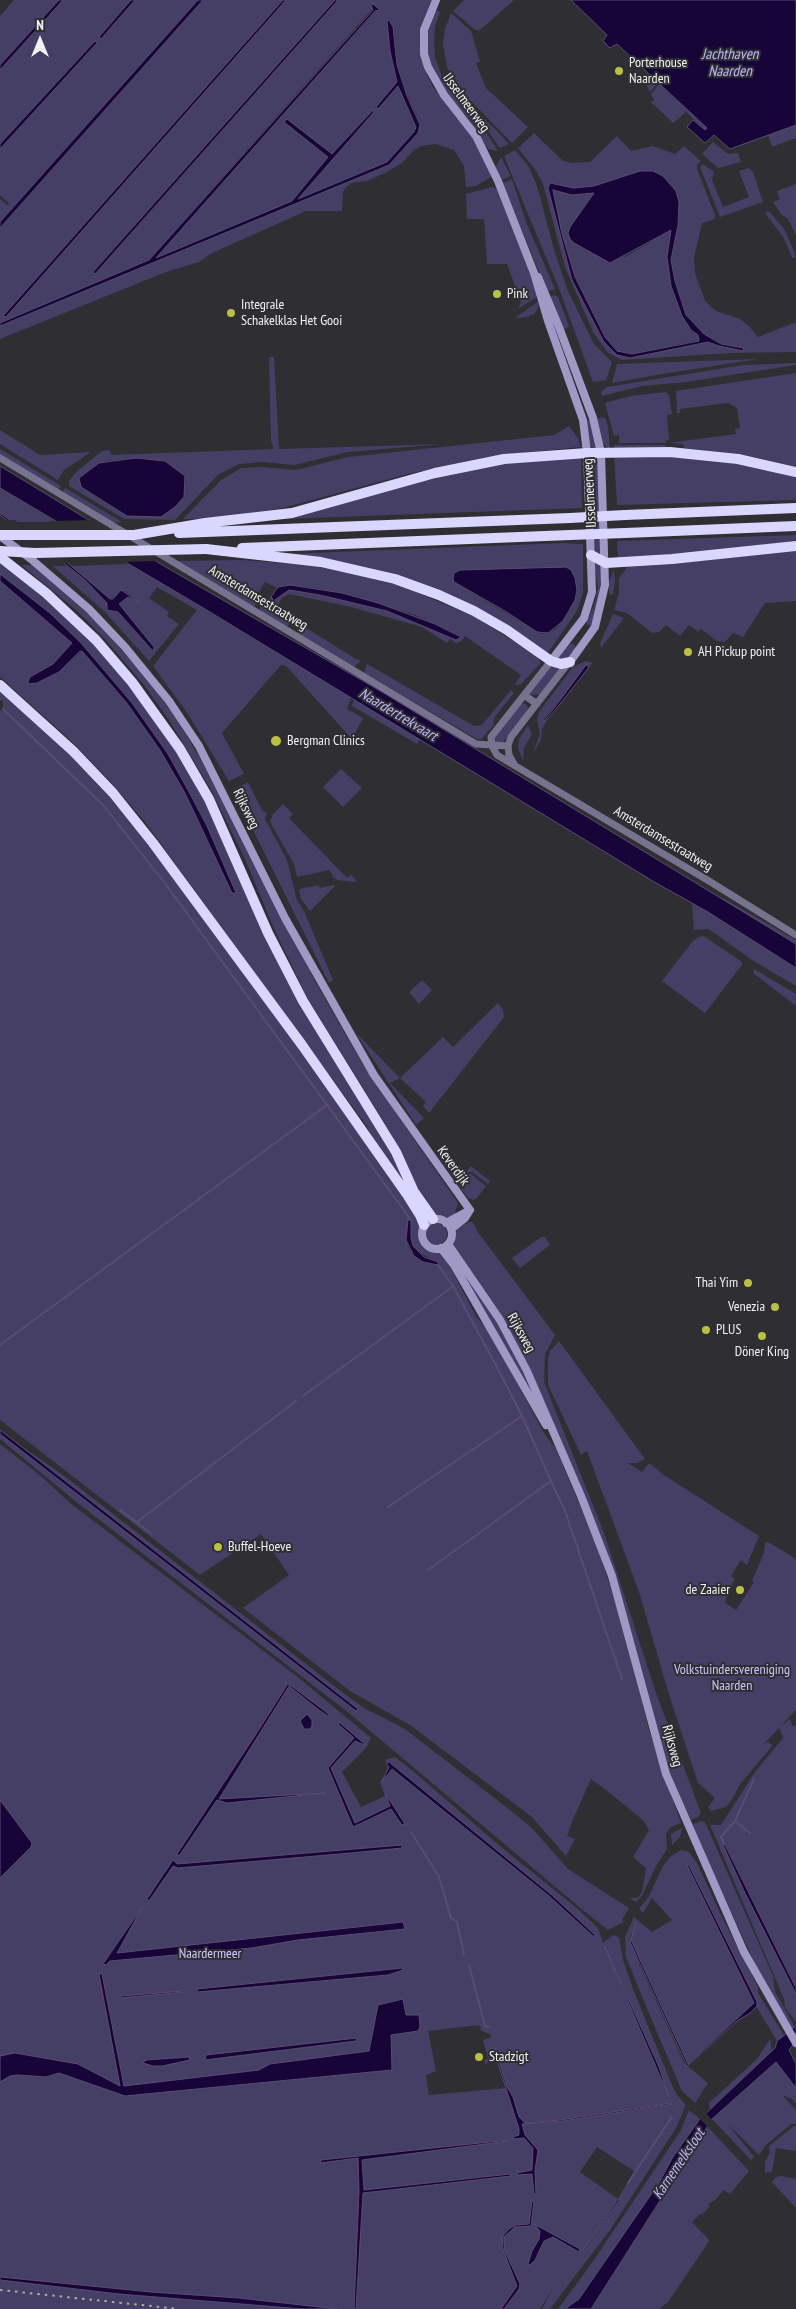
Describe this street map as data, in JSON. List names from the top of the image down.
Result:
{
  "streets": {
    "main road": ["IJsselmeerweg", "Rijksweg", "Keverdijk"],
    "street": ["Amsterdamsestraatweg"]
  },
  "crossings": [
    ["IJsselmeerweg", "Amsterdamsestraatweg"],
    ["Rijksweg", "Keverdijk"]
  ],
  "water": ["Jachthaven Naarden", "Naardertrekvaart", "Karnemelksloot"],
  "parks": ["Volkstuindersvereniging Naarden", "Naardermeer"],
  "places": [
    "Porterhouse Naarden",
    "Pink",
    "Integrale Schakelklas Het Gooi",
    "AH Pickup point",
    "Bergman Clinics",
    "Thai Yim",
    "Venezia",
    "PLUS",
    "Döner King",
    "Buffel-Hoeve",
    "de Zaaier",
    "Stadzigt"
  ],
  "north": "top"
}
